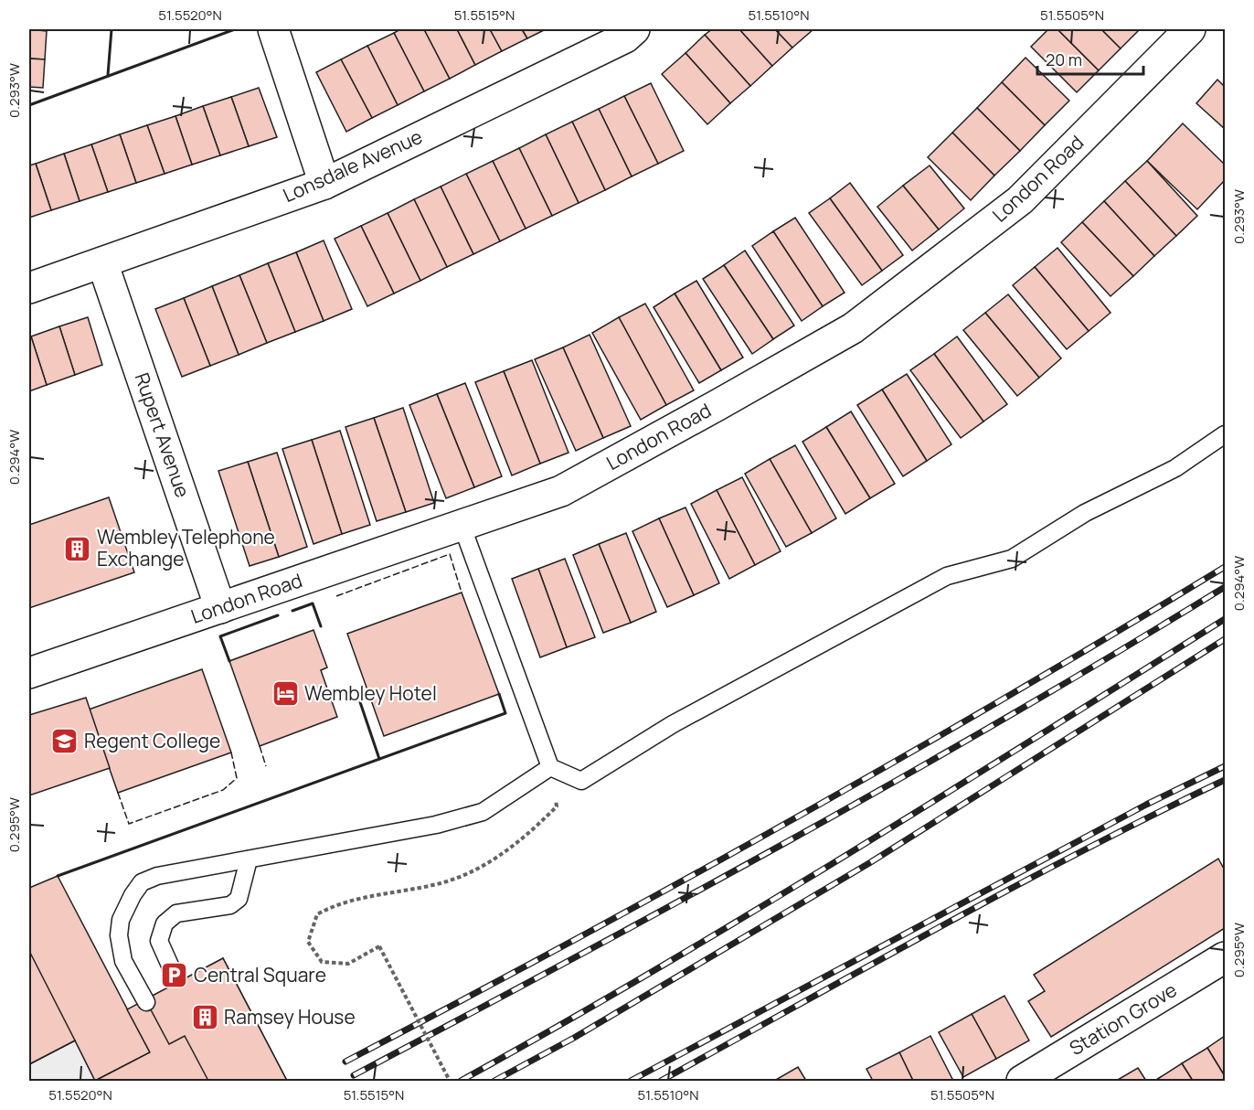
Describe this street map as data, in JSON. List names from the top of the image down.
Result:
{
  "streets": {
    "street": [
      "Lonsdale Avenue",
      "London Road",
      "Rupert Avenue",
      "Station Grove"
    ]
  },
  "crossings": [
    ["Lonsdale Avenue", "Rupert Avenue"],
    ["London Road", "Rupert Avenue"]
  ],
  "places": {
    "building": ["Wembley Telephone Exchange", "Ramsey House"],
    "hotel": ["Wembley Hotel"],
    "school or university": ["Regent College"],
    "parking": ["Central Square"]
  },
  "scale_bar": "20 m",
  "coordinates": [
    "51.5520°N",
    "51.5515°N",
    "51.5510°N",
    "51.5505°N",
    "0.293°W",
    "0.294°W",
    "0.295°W"
  ]
}
